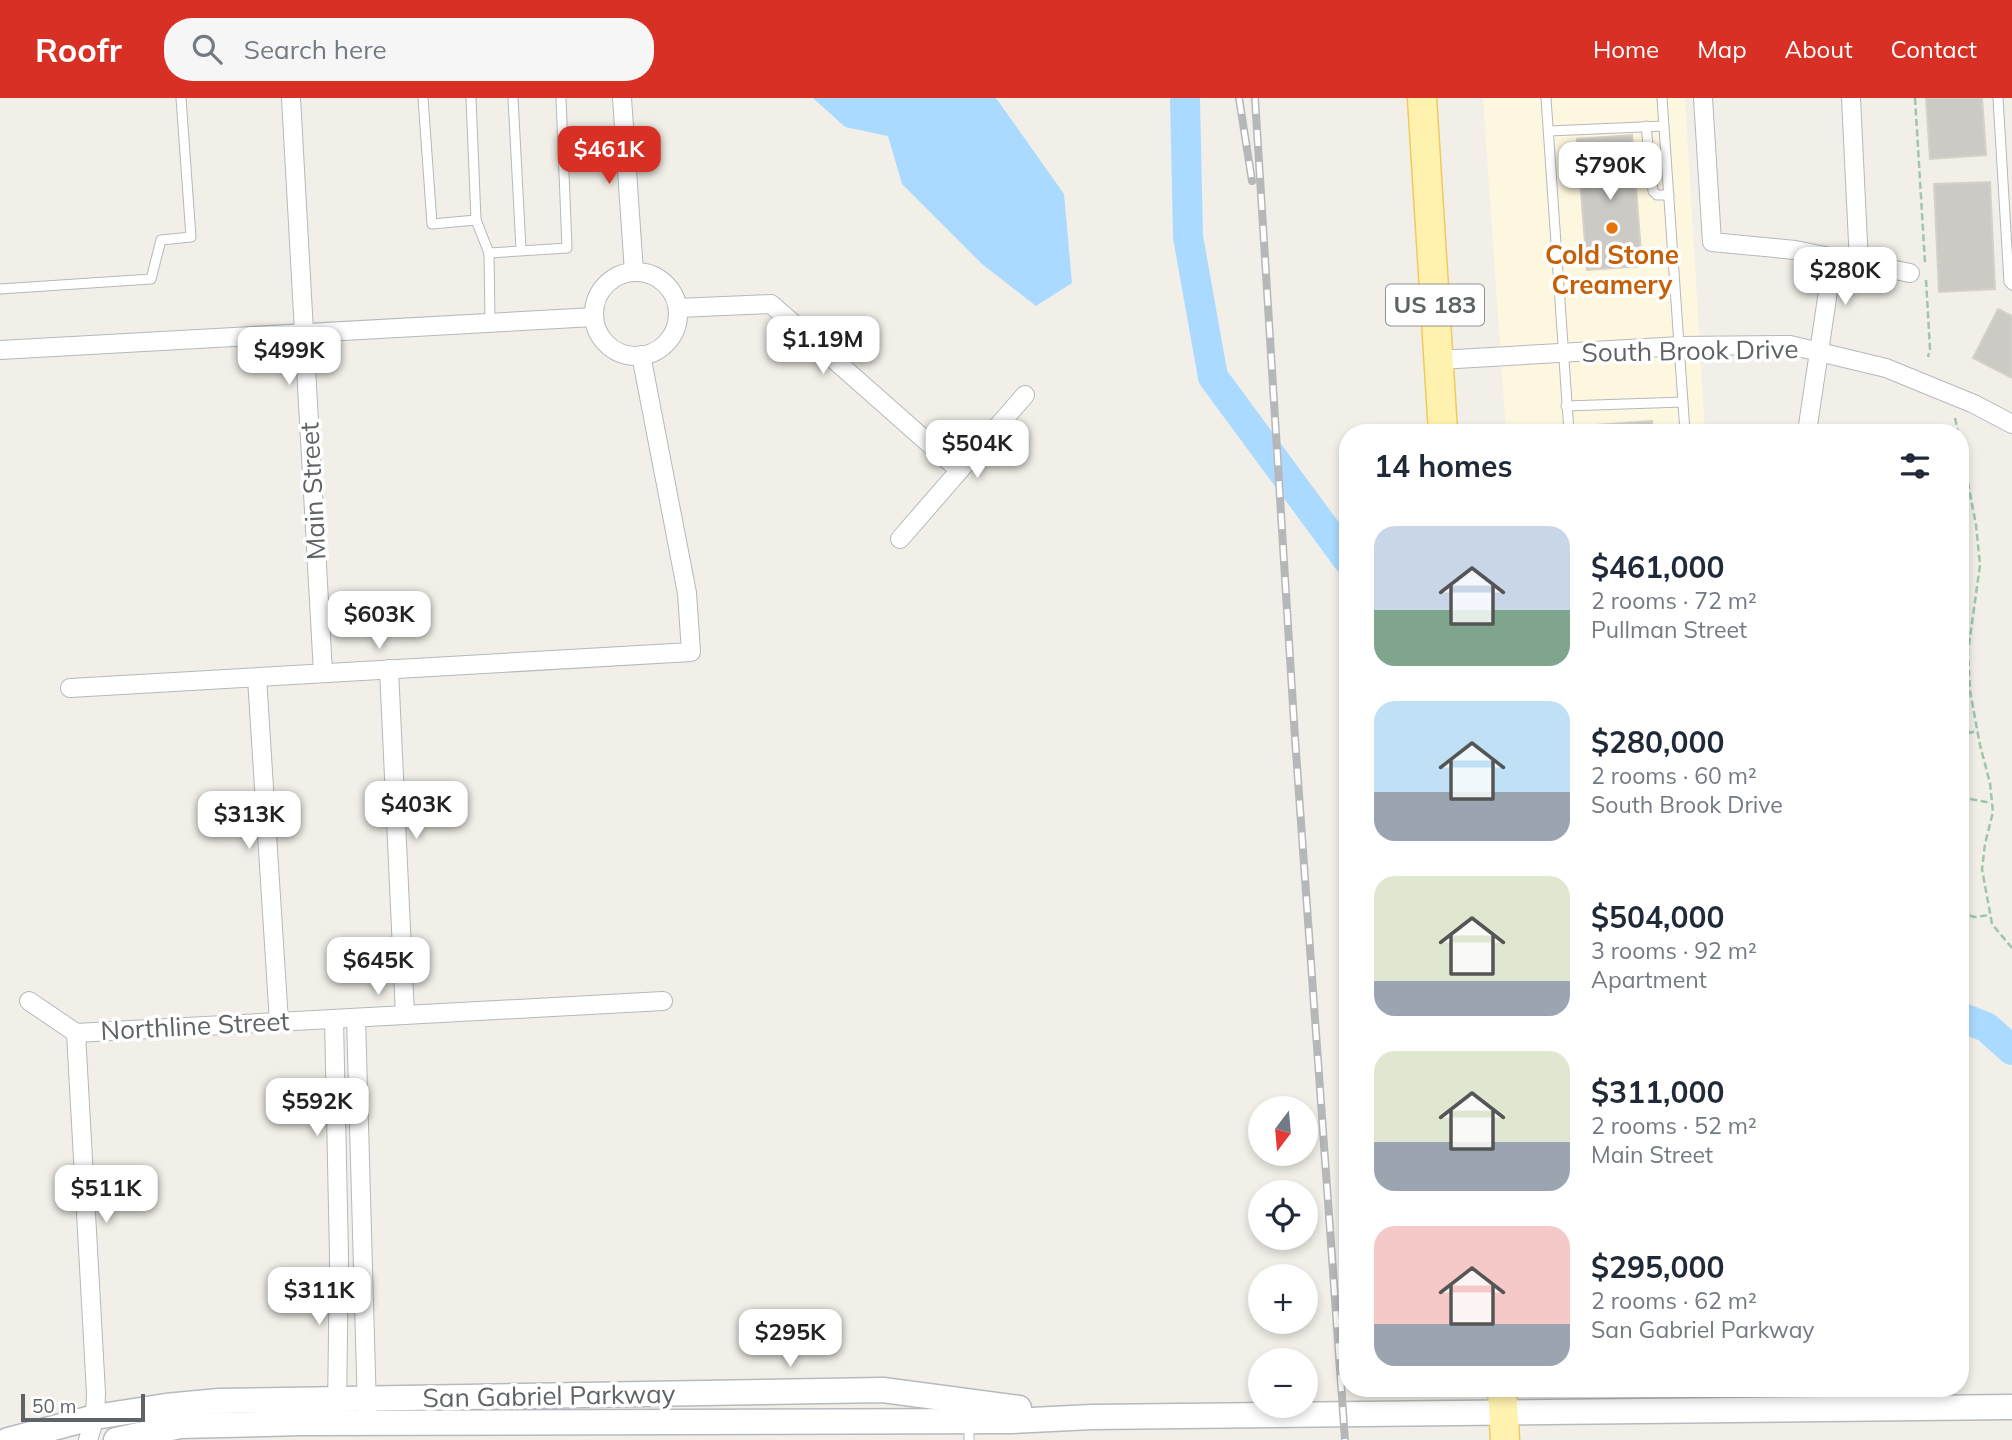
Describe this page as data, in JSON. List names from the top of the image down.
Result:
{
  "streets": {
    "main road": ["US 183"],
    "street": [
      "South Brook Drive",
      "Main Street",
      "Northline Street",
      "San Gabriel Parkway"
    ]
  },
  "crossings": [
    ["US 183", "South Brook Drive"]
  ],
  "places": ["Cold Stone Creamery"],
  "scale_bar": "50 m",
  "north": "bottom",
  "page": {
    "header": "Roofr",
    "search": "Search here",
    "nav": [
      "Home",
      "Map",
      "About",
      "Contact"
    ],
    "price": [
      "$461K",
      "$790K",
      "$280K",
      "$1.19M",
      "$499K",
      "$504K",
      "$603K",
      "$403K",
      "$313K",
      "$645K",
      "$592K",
      "$511K",
      "$311K",
      "$295K"
    ],
    "heading": "14 homes",
    "list": [
      {
        "name": "$461,000",
        "note": "2 rooms · 72 m² · Pullman Street"
      },
      {
        "name": "$280,000",
        "note": "2 rooms · 60 m² · South Brook Drive"
      },
      {
        "name": "$504,000",
        "note": "3 rooms · 92 m² · Apartment"
      },
      {
        "name": "$311,000",
        "note": "2 rooms · 52 m² · Main Street"
      },
      {
        "name": "$295,000",
        "note": "2 rooms · 62 m² · San Gabriel Parkway"
      }
    ],
    "map_buttons": ["+", "−"],
    "scale": "50 m"
  }
}
